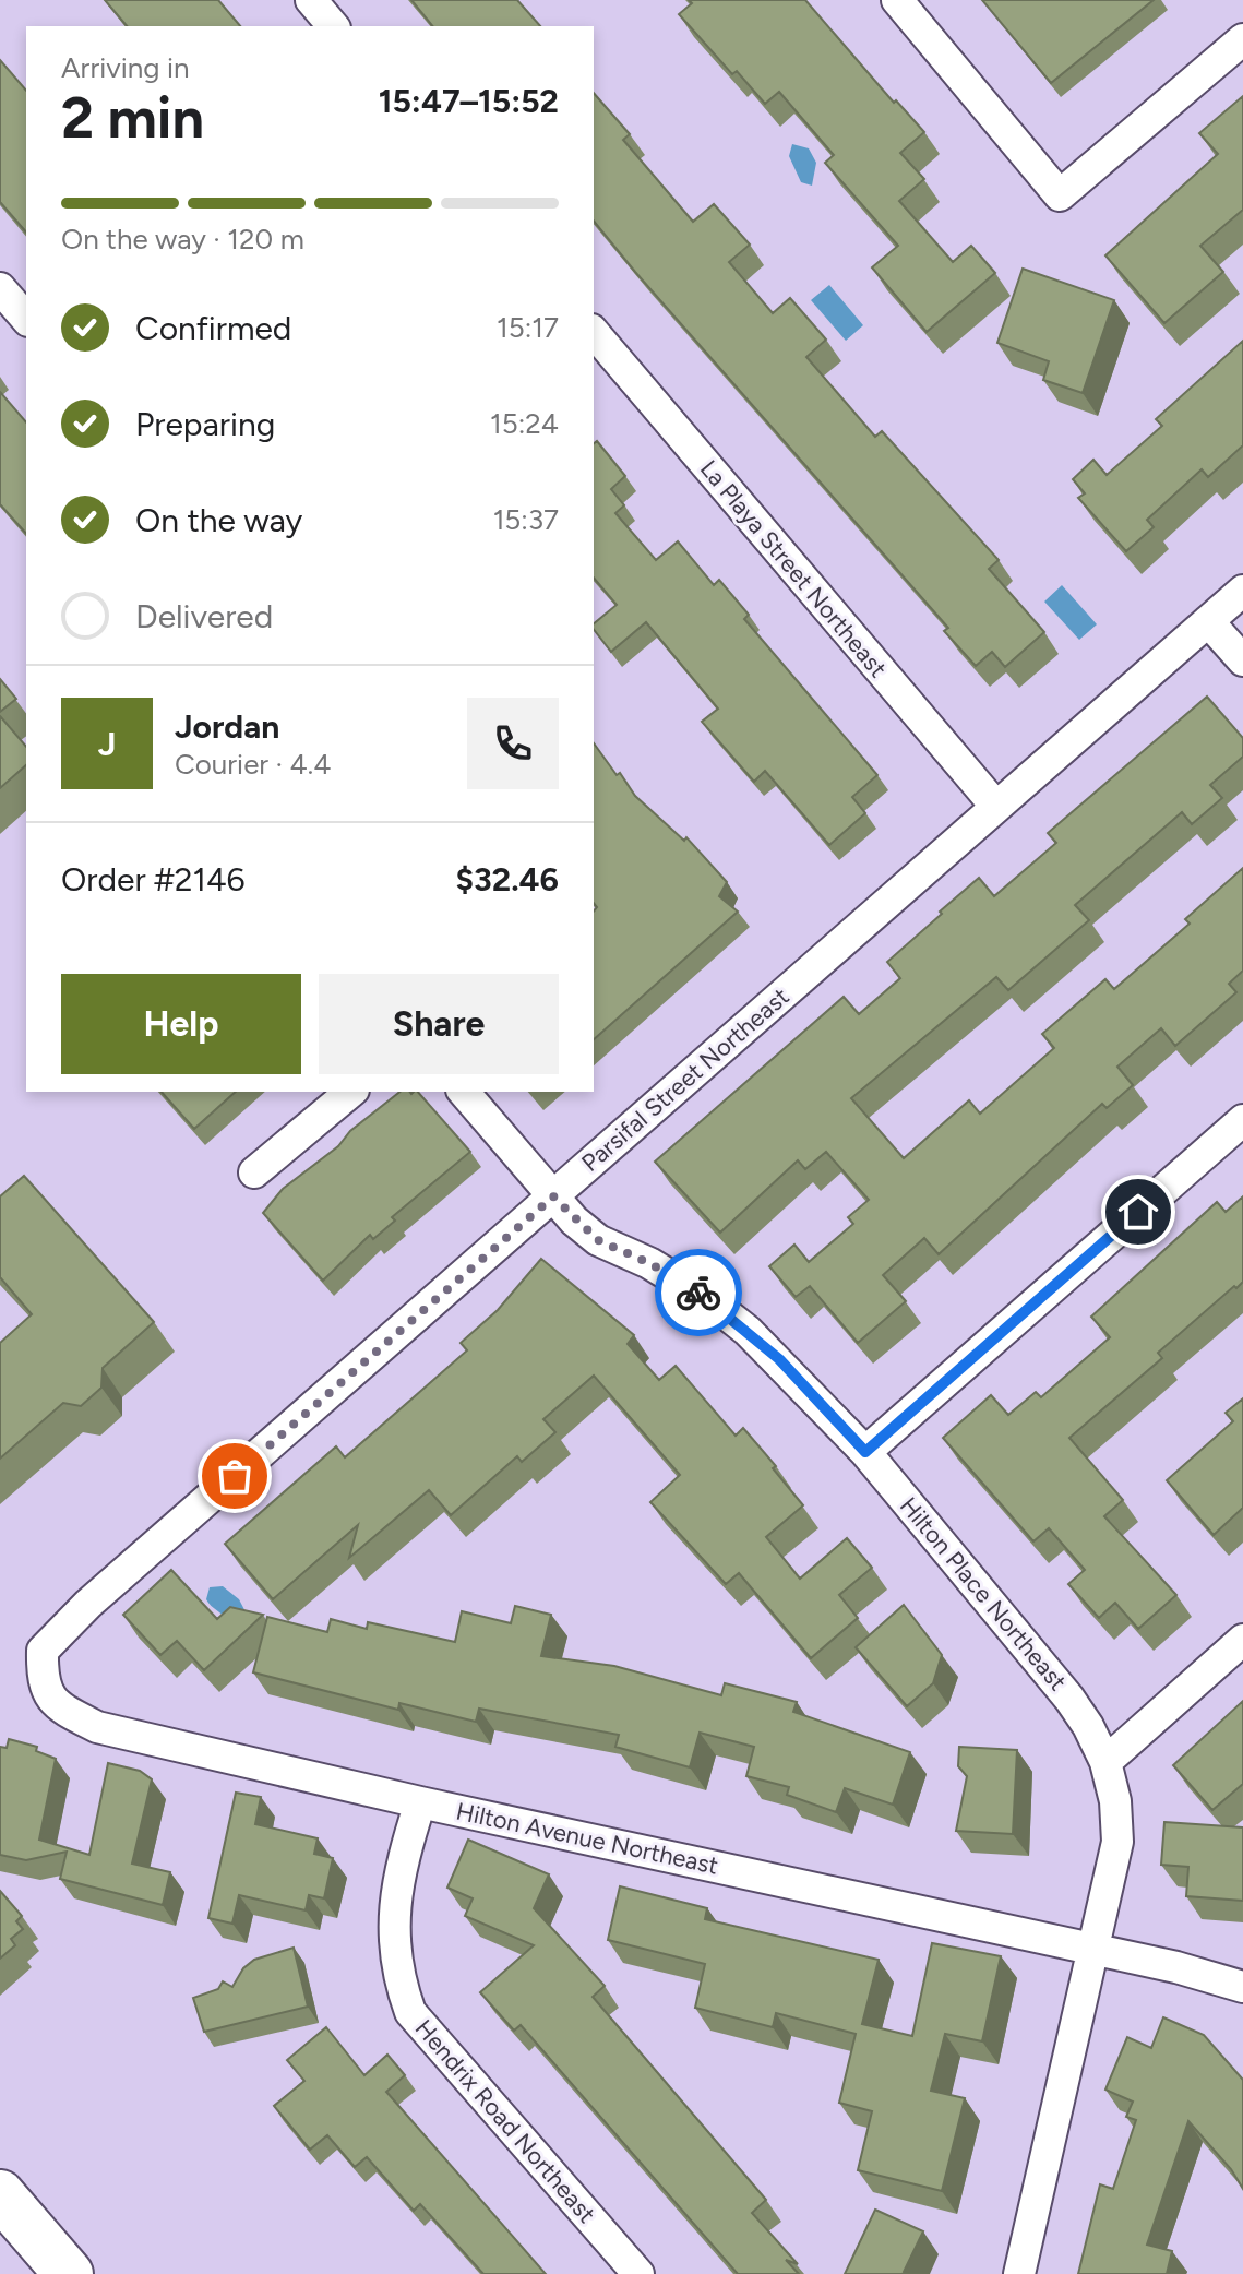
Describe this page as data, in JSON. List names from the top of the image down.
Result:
{
  "streets": {
    "street": [
      "La Playa Street Northeast",
      "Parsifal Street Northeast",
      "Hilton Place Northeast",
      "Hilton Avenue Northeast",
      "Hendrix Road Northeast"
    ]
  },
  "crossings": [
    ["La Playa Street Northeast", "Parsifal Street Northeast"],
    ["Parsifal Street Northeast", "Hilton Place Northeast"],
    ["Parsifal Street Northeast", "Hilton Avenue Northeast"],
    ["Hilton Place Northeast", "Hilton Avenue Northeast"],
    ["Hilton Avenue Northeast", "Hendrix Road Northeast"]
  ],
  "page": {
    "heading": ["2 min", "Arriving in", "15:47–15:52"],
    "panel": [
      "Jordan",
      "Courier · 4.4",
      "Order #2146",
      "$32.46"
    ],
    "bar": "On the way · 120 m",
    "list": [
      ["Confirmed", "15:17"],
      ["Preparing", "15:24"],
      ["On the way", "15:37"],
      "Delivered"
    ],
    "round": "J",
    "buttons": ["Help", "Share"]
  }
}
